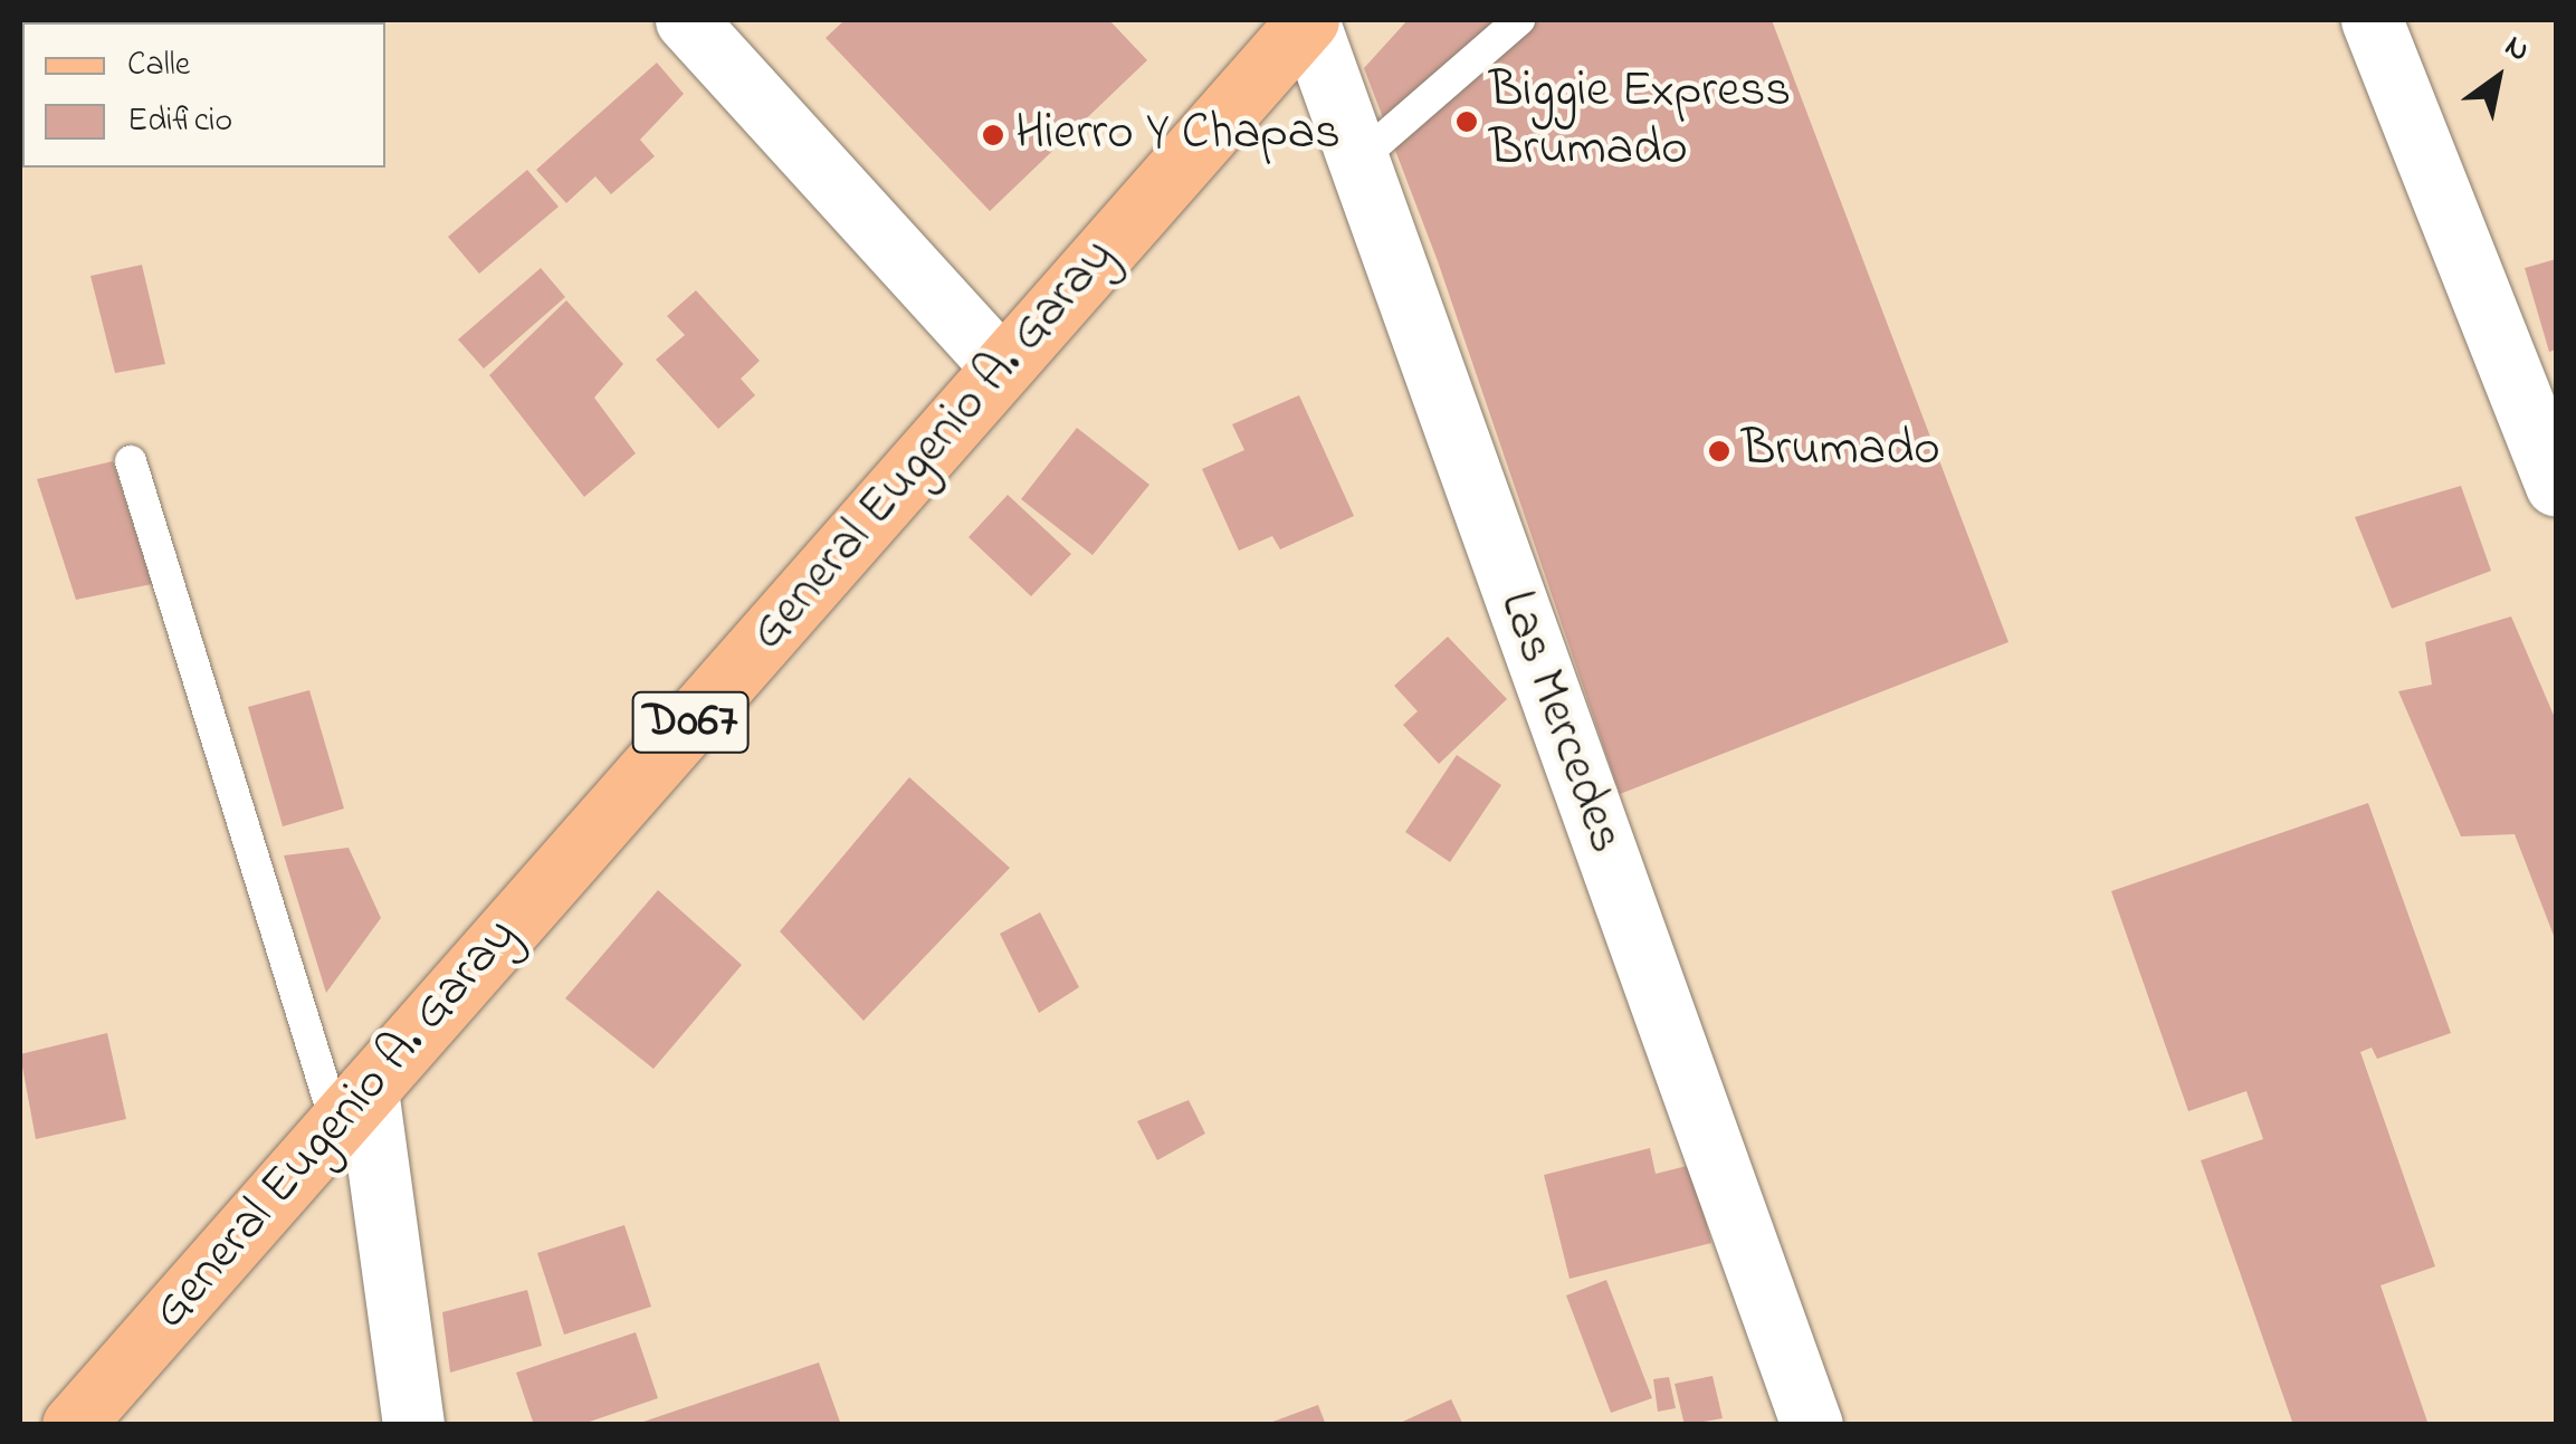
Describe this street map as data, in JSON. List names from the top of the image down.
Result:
{
  "streets": {
    "main road": ["General Eugenio A. Garay", "D067"],
    "street": ["Las Mercedes"]
  },
  "crossings": [
    ["General Eugenio A. Garay", "Las Mercedes"]
  ],
  "places": ["Biggie Express Brumado", "Hierro Y Chapas", "Brumado"],
  "legend": ["Calle", "Edificio"],
  "north": "top right"
}
